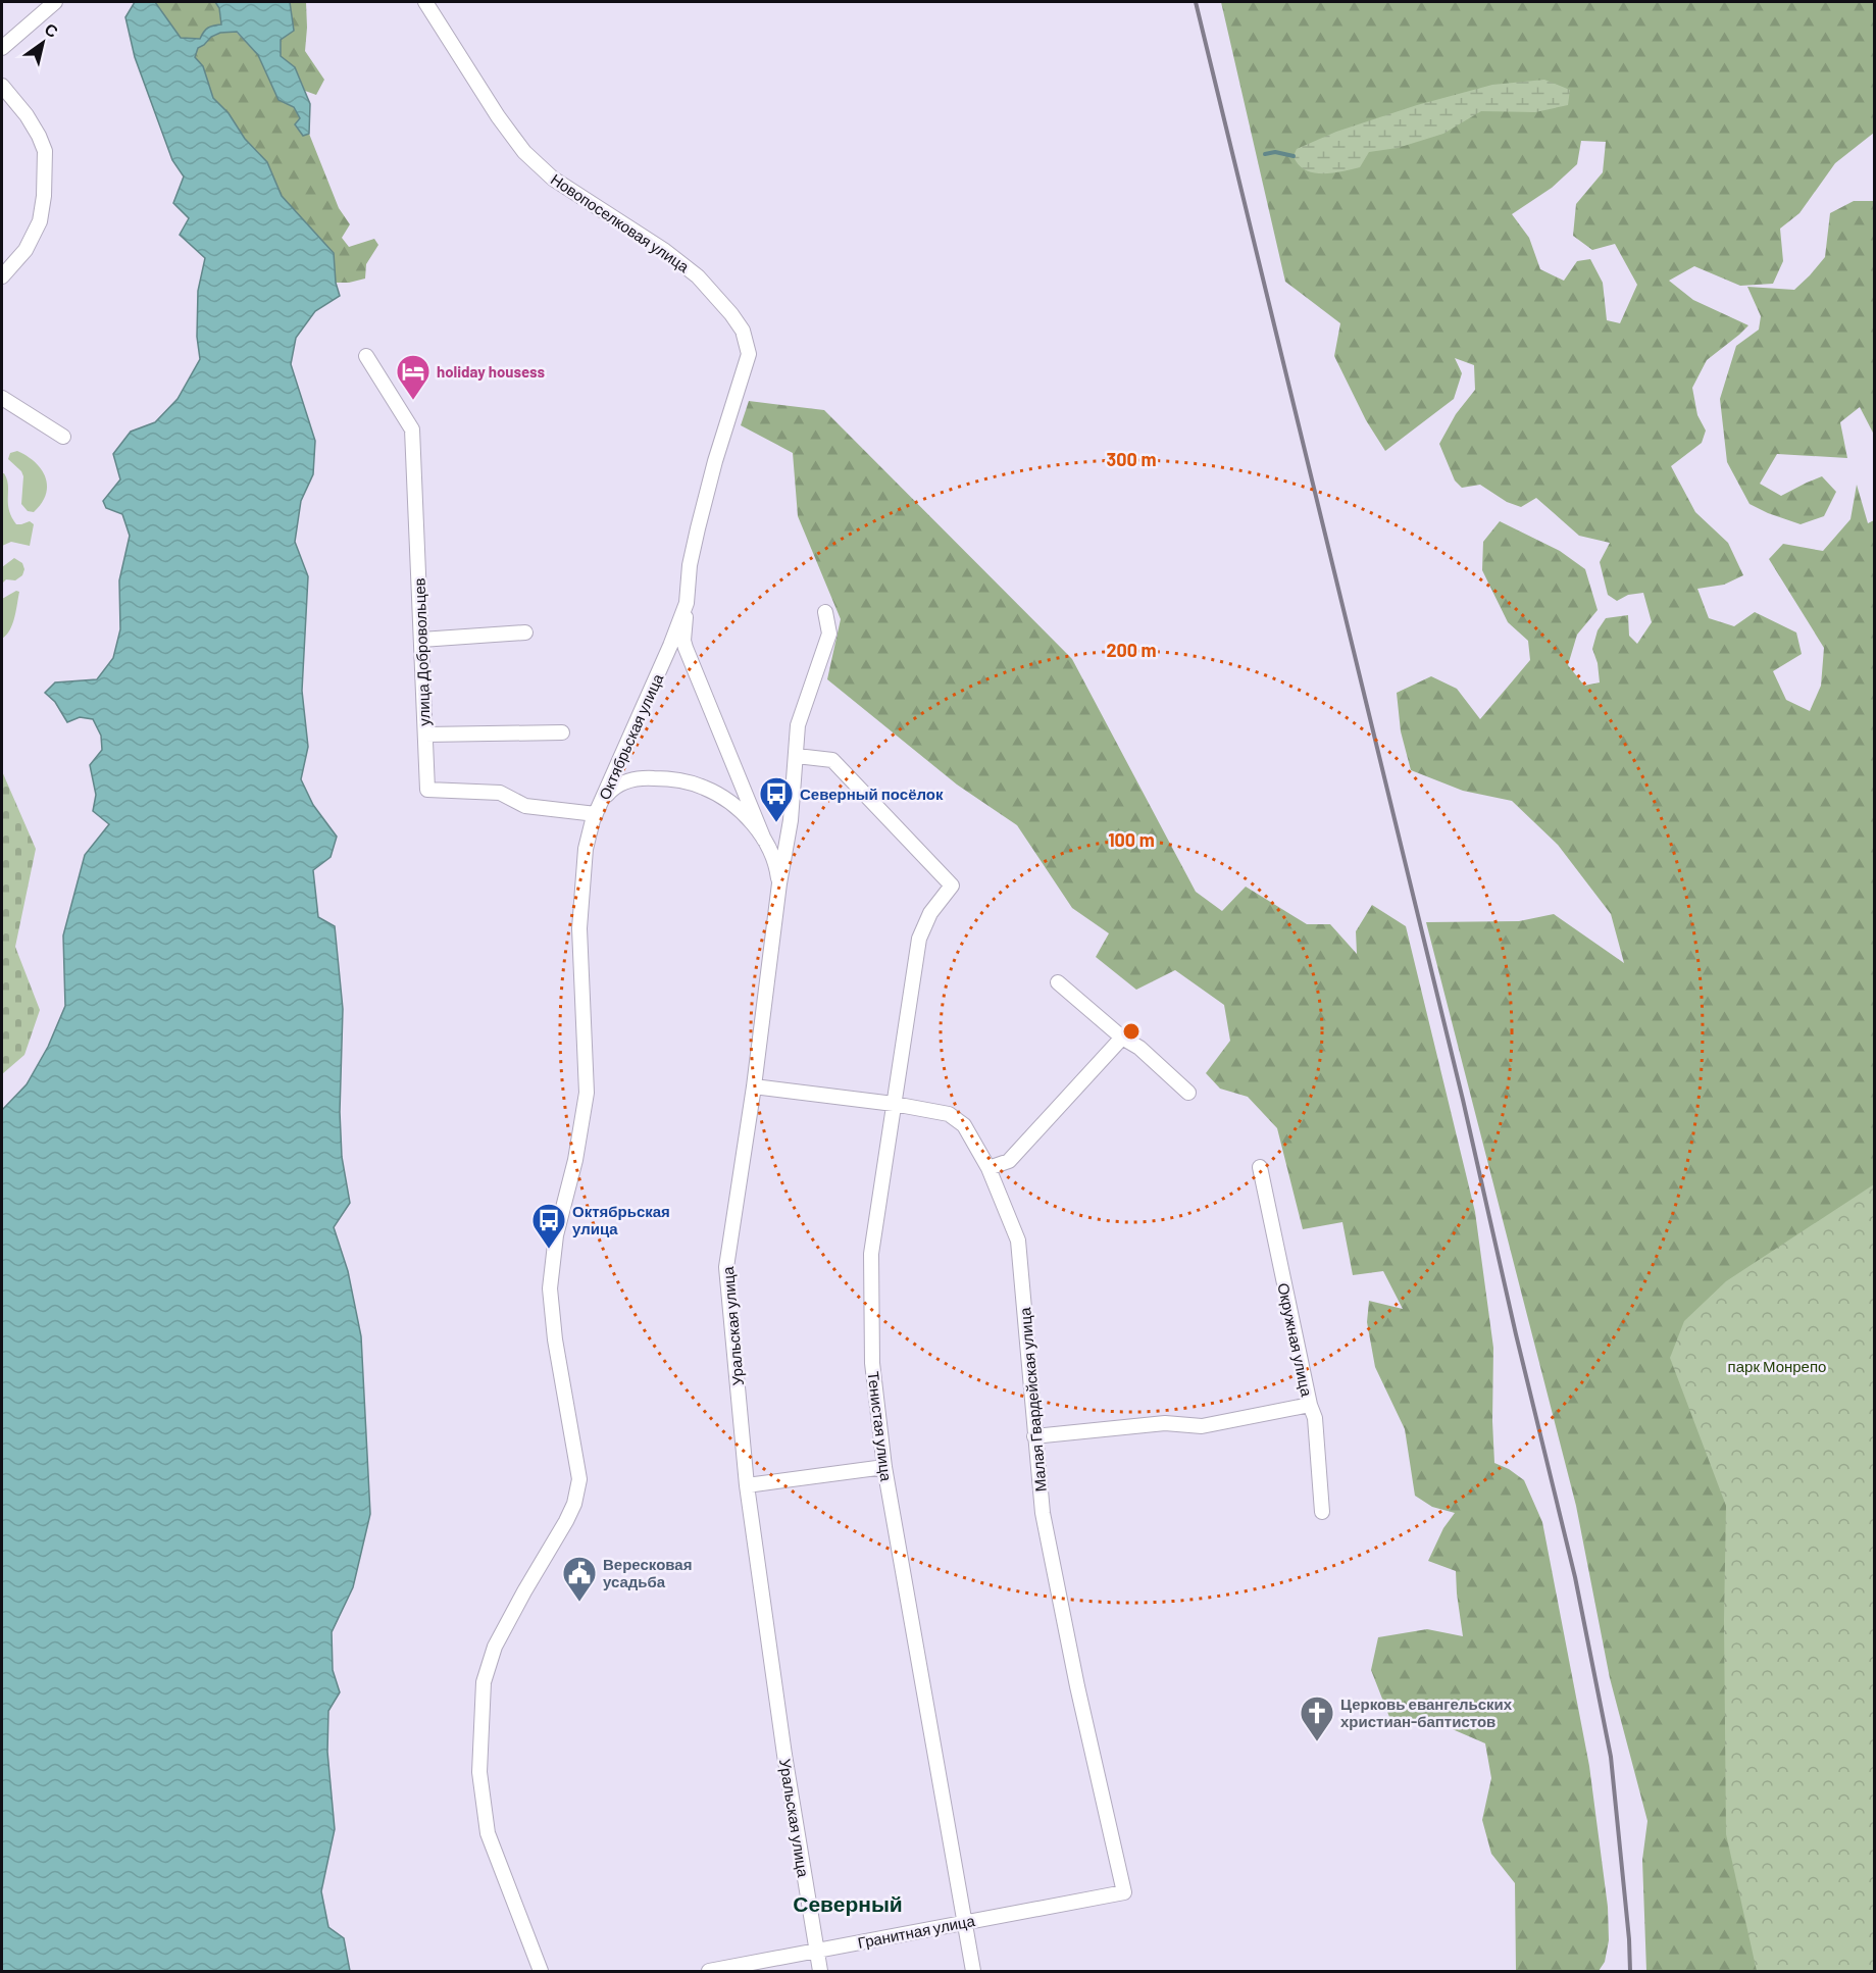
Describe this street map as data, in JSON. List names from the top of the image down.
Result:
{
  "streets": {
    "street": [
      "Новопоселковая улица",
      "улица Добровольцев",
      "Октябрьская улица",
      "Уральская улица",
      "Окружная улица",
      "Малая Гвардейская улица",
      "Тенистая улица",
      "Гранитная улица"
    ]
  },
  "crossings": [
    ["Новопоселковая улица", "Октябрьская улица"],
    ["улица Добровольцев", "Октябрьская улица"],
    ["Уральская улица", "Малая Гвардейская улица"],
    ["Уральская улица", "Тенистая улица"],
    ["Уральская улица", "Гранитная улица"],
    ["Малая Гвардейская улица", "Тенистая улица"],
    ["Малая Гвардейская улица", "Гранитная улица"],
    ["Тенистая улица", "Гранитная улица"]
  ],
  "districts": ["Северный"],
  "parks": ["парк Монрепо"],
  "places": {
    "hotel": ["holiday housess"],
    "bus stop": ["Северный посёлок", "Октябрьская улица"],
    "public building": ["Вересковая усадьба"],
    "church": ["Церковь евангельских христиан-баптистов"]
  },
  "north": "top right",
  "rings": ["300 m", "200 m", "100 m"]
}
